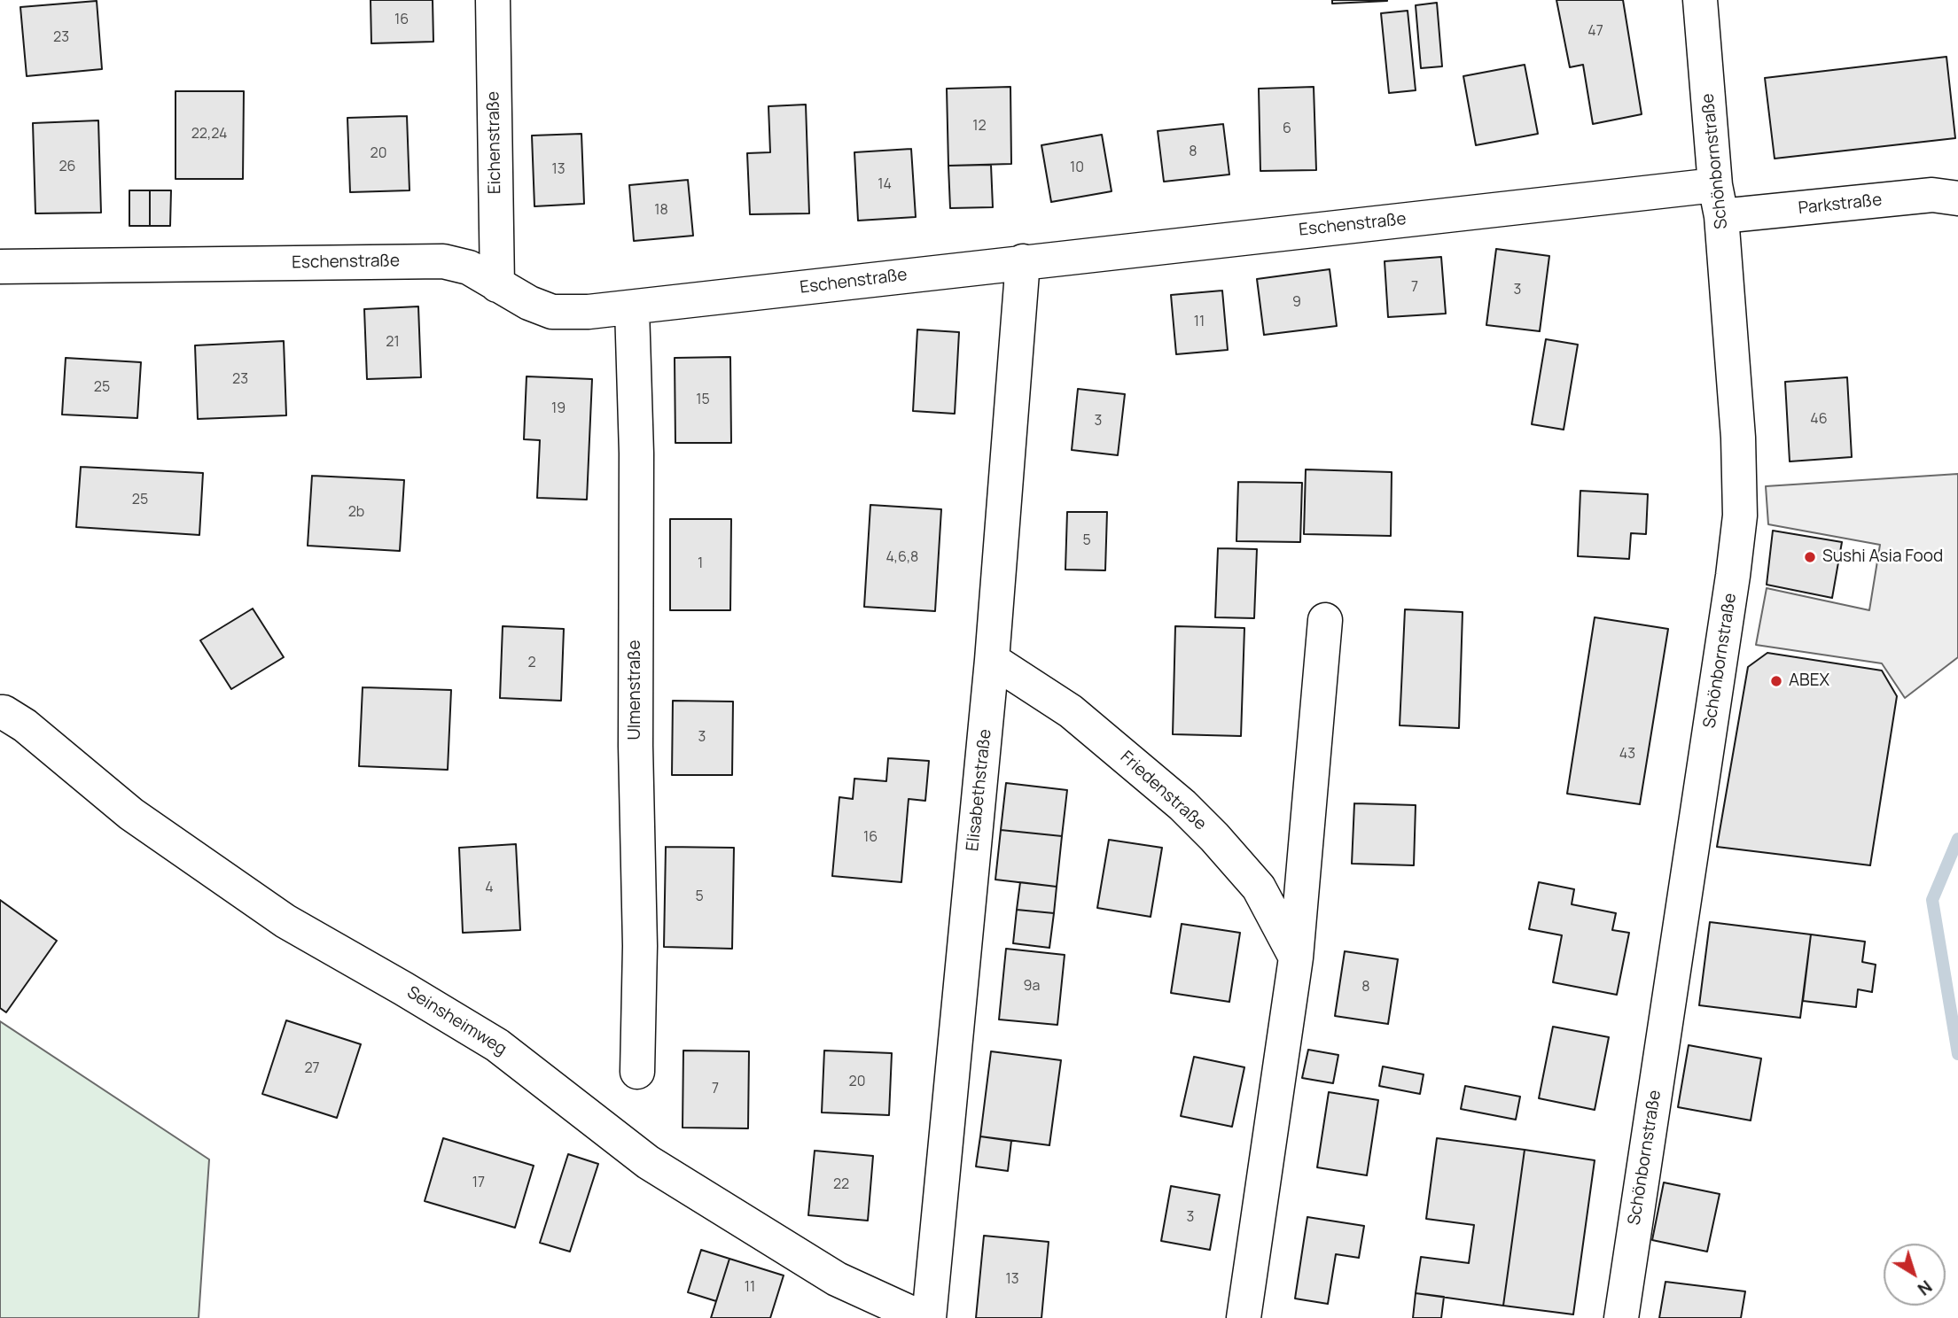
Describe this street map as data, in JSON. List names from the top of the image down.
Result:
{
  "streets": {
    "street": [
      "Eichenstraße",
      "Schönbornstraße",
      "Parkstraße",
      "Eschenstraße",
      "Ulmenstraße",
      "Elisabethstraße",
      "Friedenstraße",
      "Seinsheimweg"
    ]
  },
  "crossings": [
    ["Eichenstraße", "Eschenstraße"],
    ["Schönbornstraße", "Parkstraße"],
    ["Schönbornstraße", "Eschenstraße"],
    ["Parkstraße", "Eschenstraße"],
    ["Eschenstraße", "Ulmenstraße"],
    ["Eschenstraße", "Elisabethstraße"],
    ["Elisabethstraße", "Friedenstraße"]
  ],
  "places": ["Sushi Asia Food", "ABEX"],
  "house_numbers": [
    "16",
    "47",
    "23",
    "12",
    "6",
    "22,24",
    "8",
    "20",
    "26",
    "10",
    "13",
    "14",
    "18",
    "7",
    "3",
    "9",
    "11",
    "21",
    "23",
    "25",
    "15",
    "19",
    "46",
    "3",
    "25",
    "2b",
    "5",
    "4,6,8",
    "1",
    "2",
    "3",
    "43",
    "16",
    "4",
    "5",
    "9a",
    "8",
    "27",
    "20",
    "7",
    "17",
    "22",
    "3",
    "13",
    "11"
  ],
  "north": "bottom right"
}
